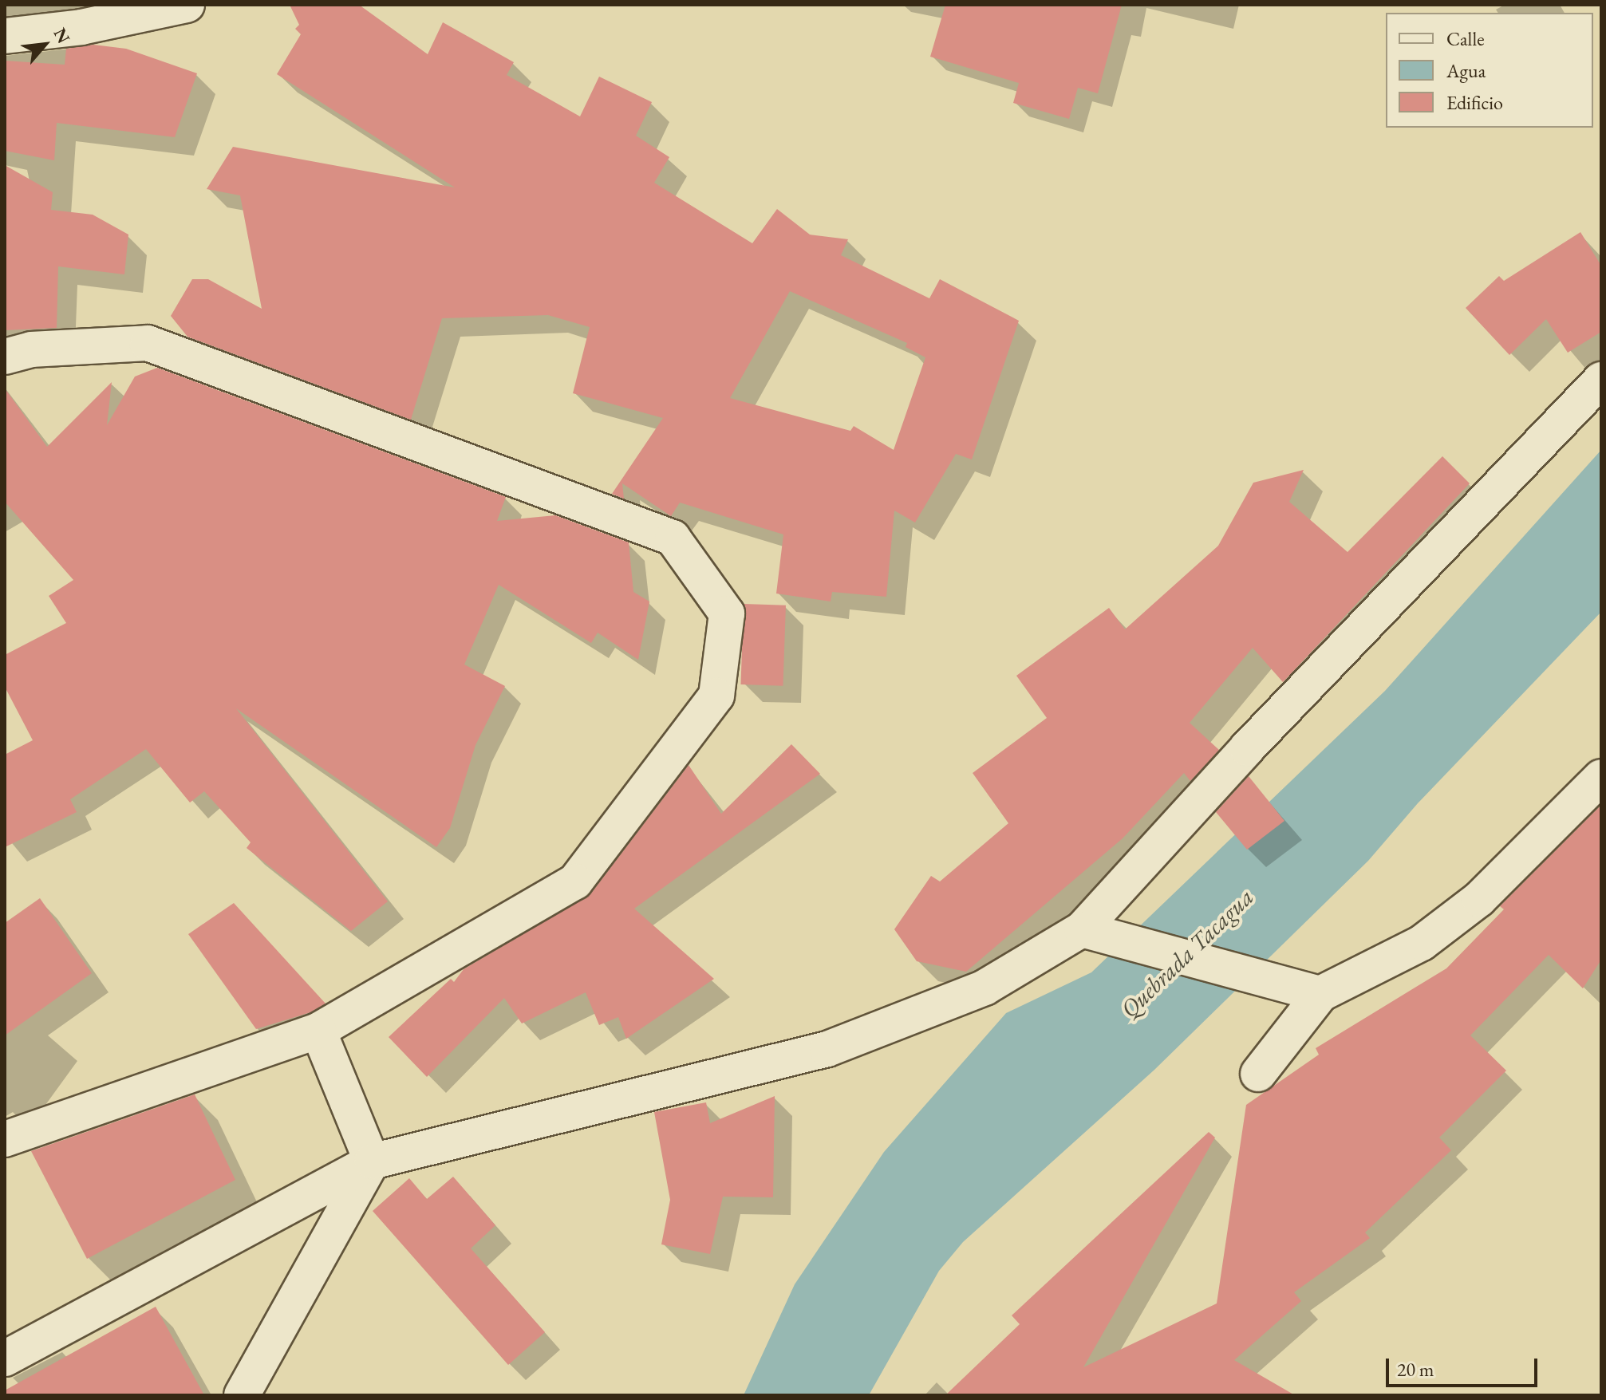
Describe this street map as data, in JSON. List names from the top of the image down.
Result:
{
  "water": ["Quebrada Tacagua"],
  "legend": ["Calle", "Agua", "Edificio"],
  "scale_bar": "20 m",
  "north": "top right"
}
